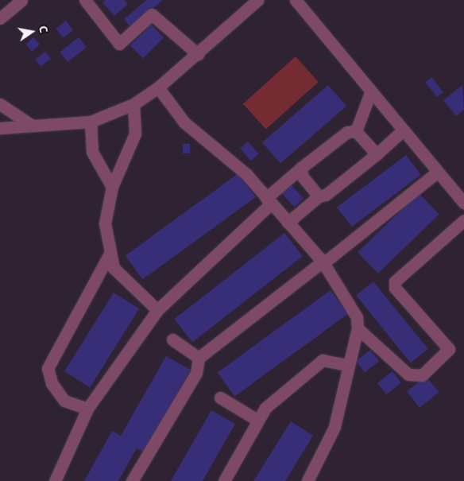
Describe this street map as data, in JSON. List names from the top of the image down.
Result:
{
  "north": "right"
}
